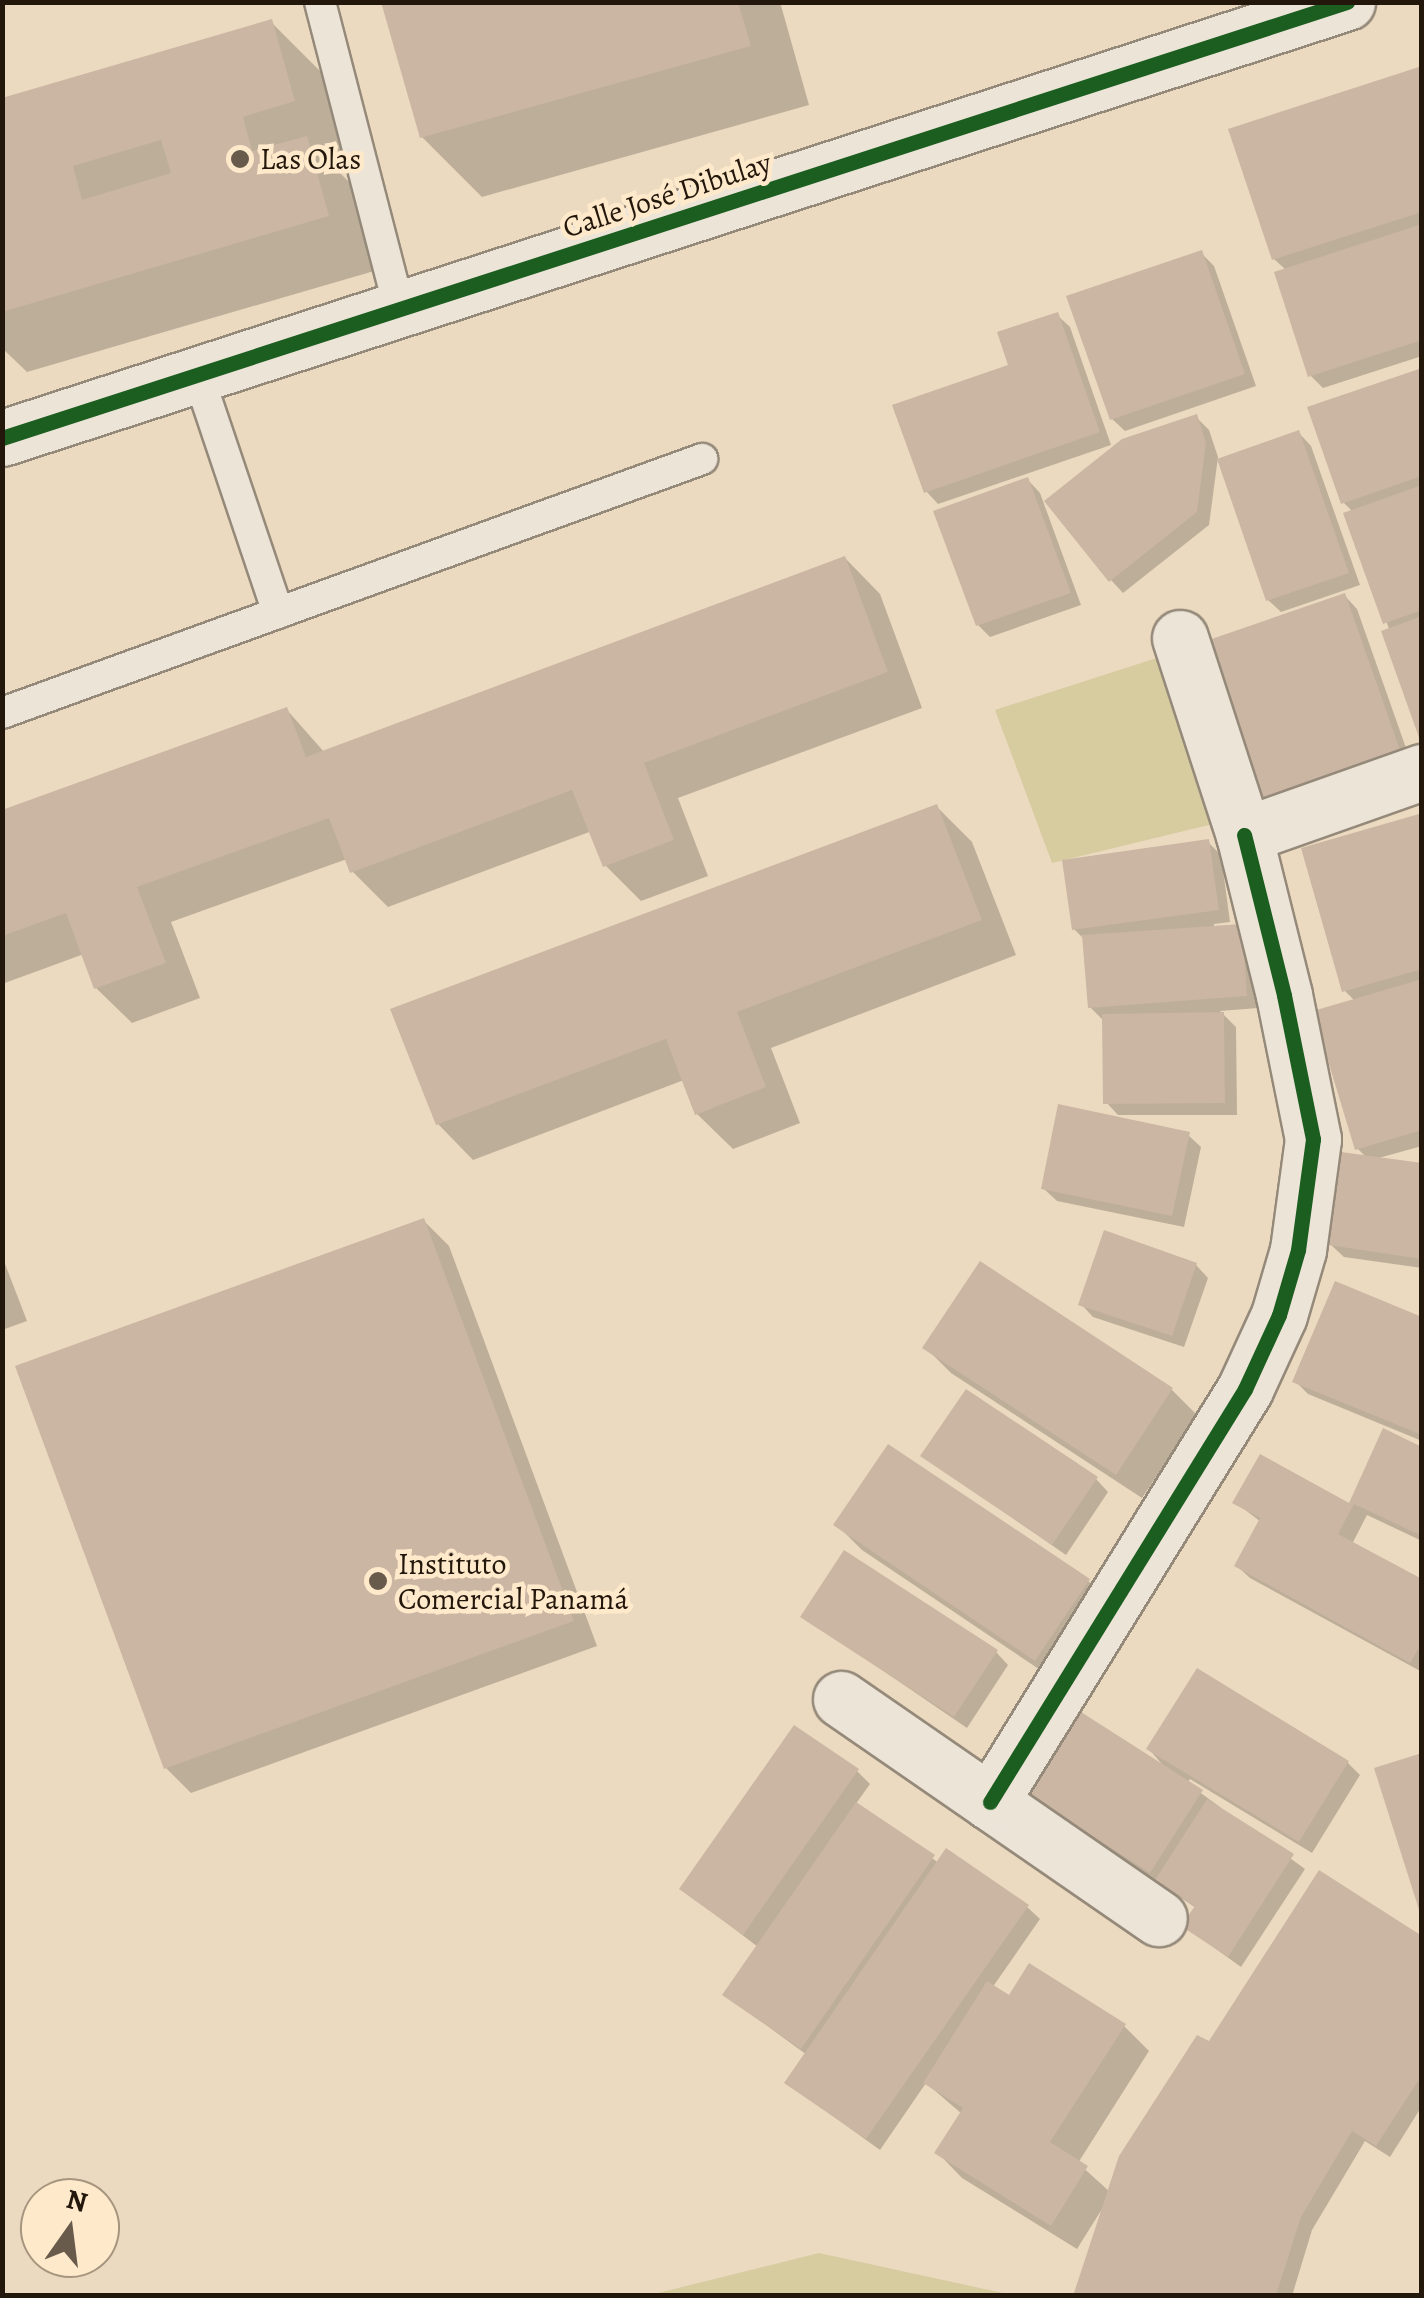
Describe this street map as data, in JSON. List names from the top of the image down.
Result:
{
  "streets": {
    "street": ["Calle José Dibulay"]
  },
  "places": ["Las Olas", "Instituto Comercial Panamá"],
  "north": "top"
}
